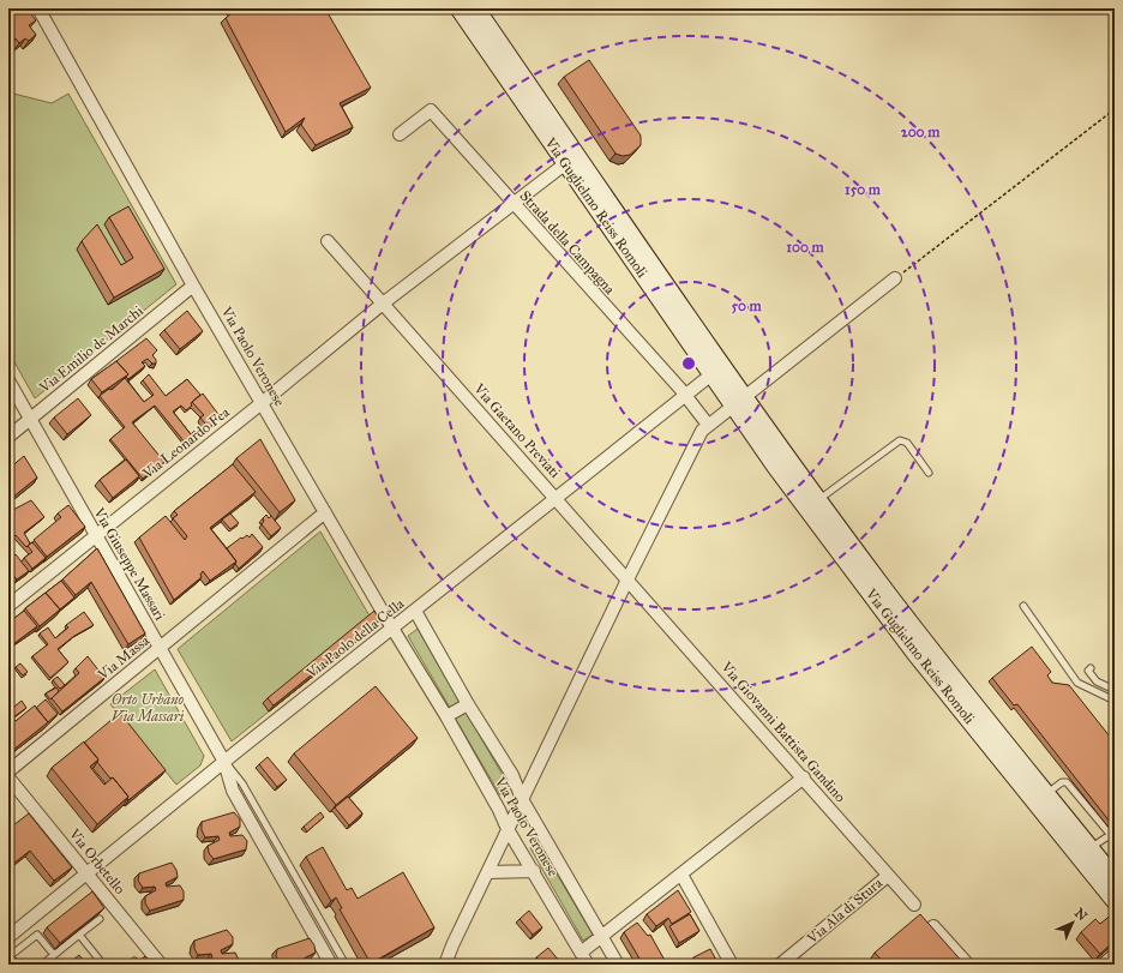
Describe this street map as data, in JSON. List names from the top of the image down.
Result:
{
  "streets": {
    "main road": ["Via Guglielmo Reiss Romoli"],
    "street": [
      "Strada della Campagna",
      "Via Emilio de Marchi",
      "Via Paolo Veronese",
      "Via Gaetano Previati",
      "Via Leonardo Fea",
      "Via Giuseppe Massari",
      "Via Paolo della Cella",
      "Via Massa",
      "Via Giovanni Battista Gandino",
      "Via Orbetello",
      "Via Ala di Stura"
    ]
  },
  "crossings": [
    ["Via Guglielmo Reiss Romoli", "Via Leonardo Fea"],
    ["Via Guglielmo Reiss Romoli", "Via Paolo della Cella"],
    ["Strada della Campagna", "Via Leonardo Fea"],
    ["Strada della Campagna", "Via Paolo della Cella"],
    ["Via Emilio de Marchi", "Via Paolo Veronese"],
    ["Via Emilio de Marchi", "Via Giuseppe Massari"],
    ["Via Paolo Veronese", "Via Leonardo Fea"],
    ["Via Paolo Veronese", "Via Paolo della Cella"],
    ["Via Paolo Veronese", "Via Massa"],
    ["Via Gaetano Previati", "Via Leonardo Fea"],
    ["Via Gaetano Previati", "Via Paolo della Cella"],
    ["Via Gaetano Previati", "Via Giovanni Battista Gandino"],
    ["Via Leonardo Fea", "Via Giuseppe Massari"],
    ["Via Giuseppe Massari", "Via Paolo della Cella"],
    ["Via Giuseppe Massari", "Via Massa"],
    ["Via Paolo della Cella", "Via Orbetello"],
    ["Via Giovanni Battista Gandino", "Via Ala di Stura"]
  ],
  "parks": ["Orto Urbano Via Massari"],
  "north": "top right",
  "rings": [
    "200 m",
    "150 m",
    "100 m",
    "50 m"
  ]
}
